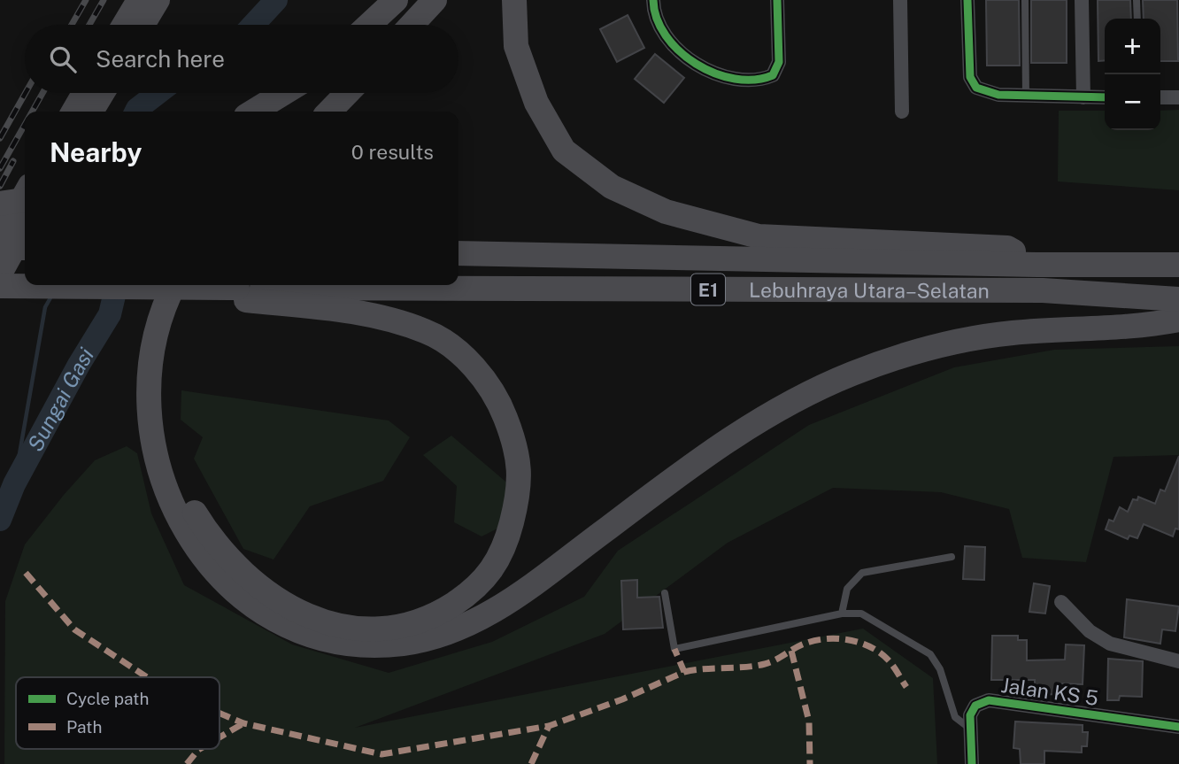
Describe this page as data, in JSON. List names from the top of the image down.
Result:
{
  "streets": {
    "highway": ["E1", "Lebuhraya Utara–Selatan"],
    "street": ["Jalan KS 5"]
  },
  "water": ["Sungai Gasi"],
  "legend": ["Cycle path", "Path"],
  "page": {
    "map_buttons": ["+", "−"],
    "search": "Search here",
    "heading": ["Nearby", "0 results"]
  }
}
